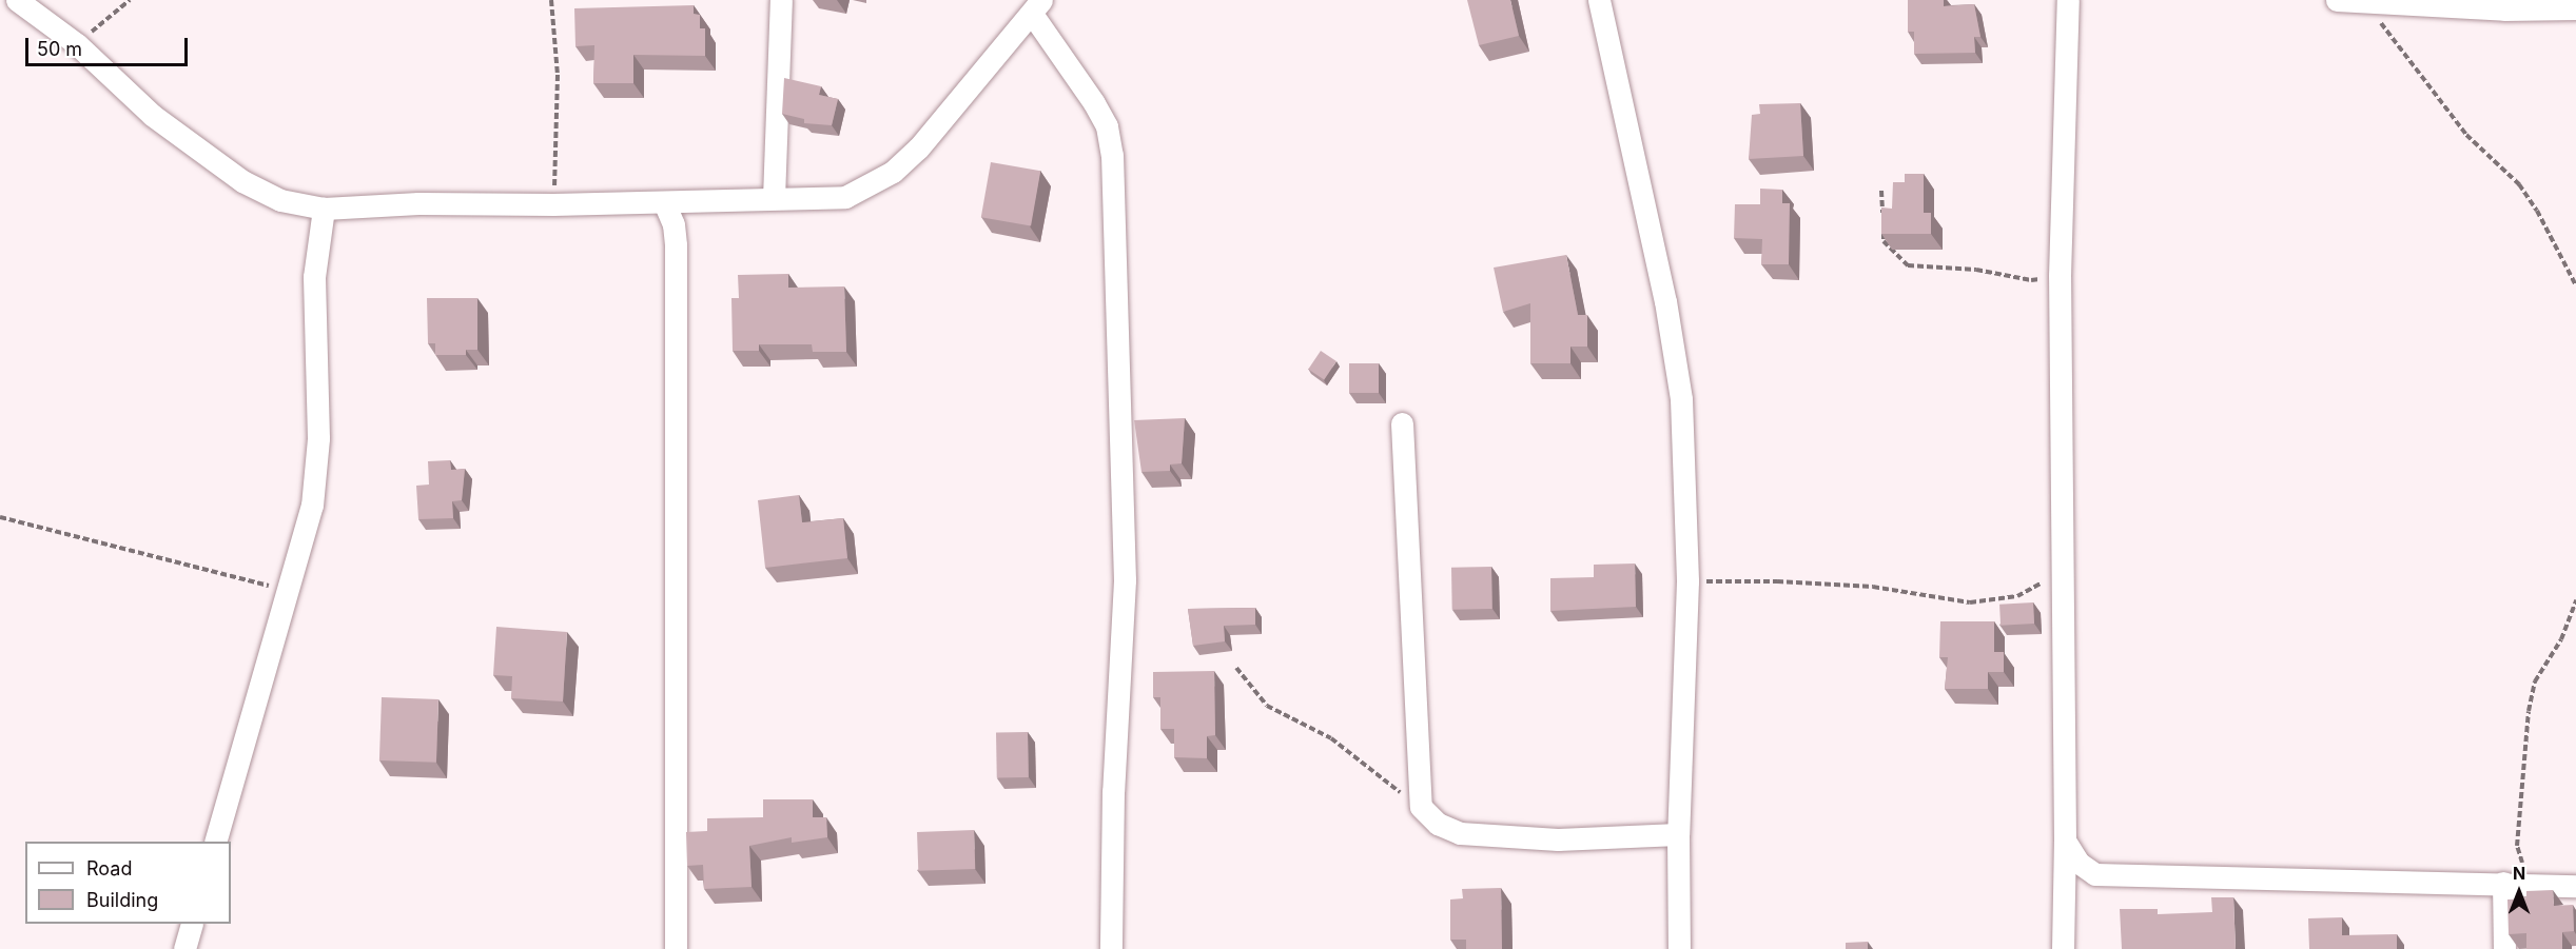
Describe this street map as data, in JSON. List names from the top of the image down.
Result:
{
  "legend": ["Road", "Building"],
  "scale_bar": "50 m",
  "north": "top"
}
